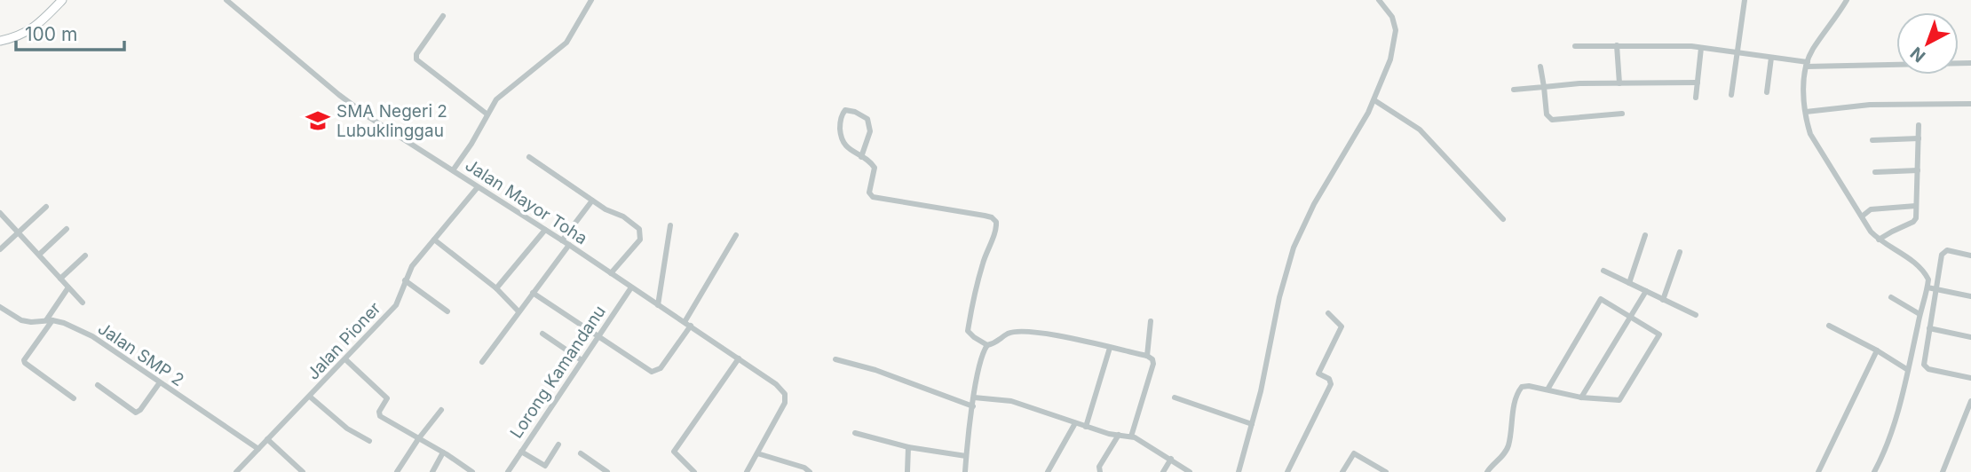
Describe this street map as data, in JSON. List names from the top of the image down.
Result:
{
  "streets": {
    "street": [
      "Jalan Mayor Toha",
      "Jalan Pioner",
      "Jalan SMP 2",
      "Lorong Kamandanu"
    ]
  },
  "crossings": [
    ["Jalan Mayor Toha", "Jalan Pioner"],
    ["Jalan Mayor Toha", "Lorong Kamandanu"],
    ["Jalan Pioner", "Jalan SMP 2"]
  ],
  "places": {
    "school or university": ["SMA Negeri 2 Lubuklinggau"]
  },
  "scale_bar": "100 m",
  "north": "bottom left"
}
